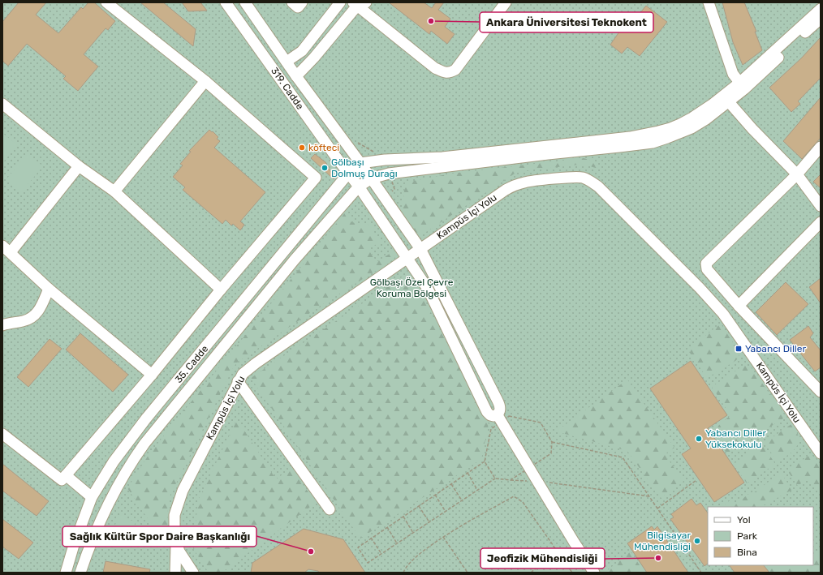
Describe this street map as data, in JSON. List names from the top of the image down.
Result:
{
  "streets": {
    "street": ["319. Cadde", "Kampüs İçi Yolu", "35. Cadde"]
  },
  "crossings": [
    ["319. Cadde", "Kampüs İçi Yolu"],
    ["319. Cadde", "35. Cadde"]
  ],
  "parks": ["Gölbaşı Özel Çevre Koruma Bölgesi"],
  "places": {
    "other": [
      "Ankara Üniversitesi Teknokent",
      "köfteci",
      "Gölbaşı Dolmuş Durağı",
      "Yabancı Diller Yüksekokulu",
      "Bilgisayar Mühendisliği",
      "Sağlık Kültür Spor Daire Başkanlığı",
      "Jeofizik Mühendisliği"
    ],
    "transit": ["Yabancı Diller"]
  },
  "legend": ["Yol", "Park", "Bina"]
}
